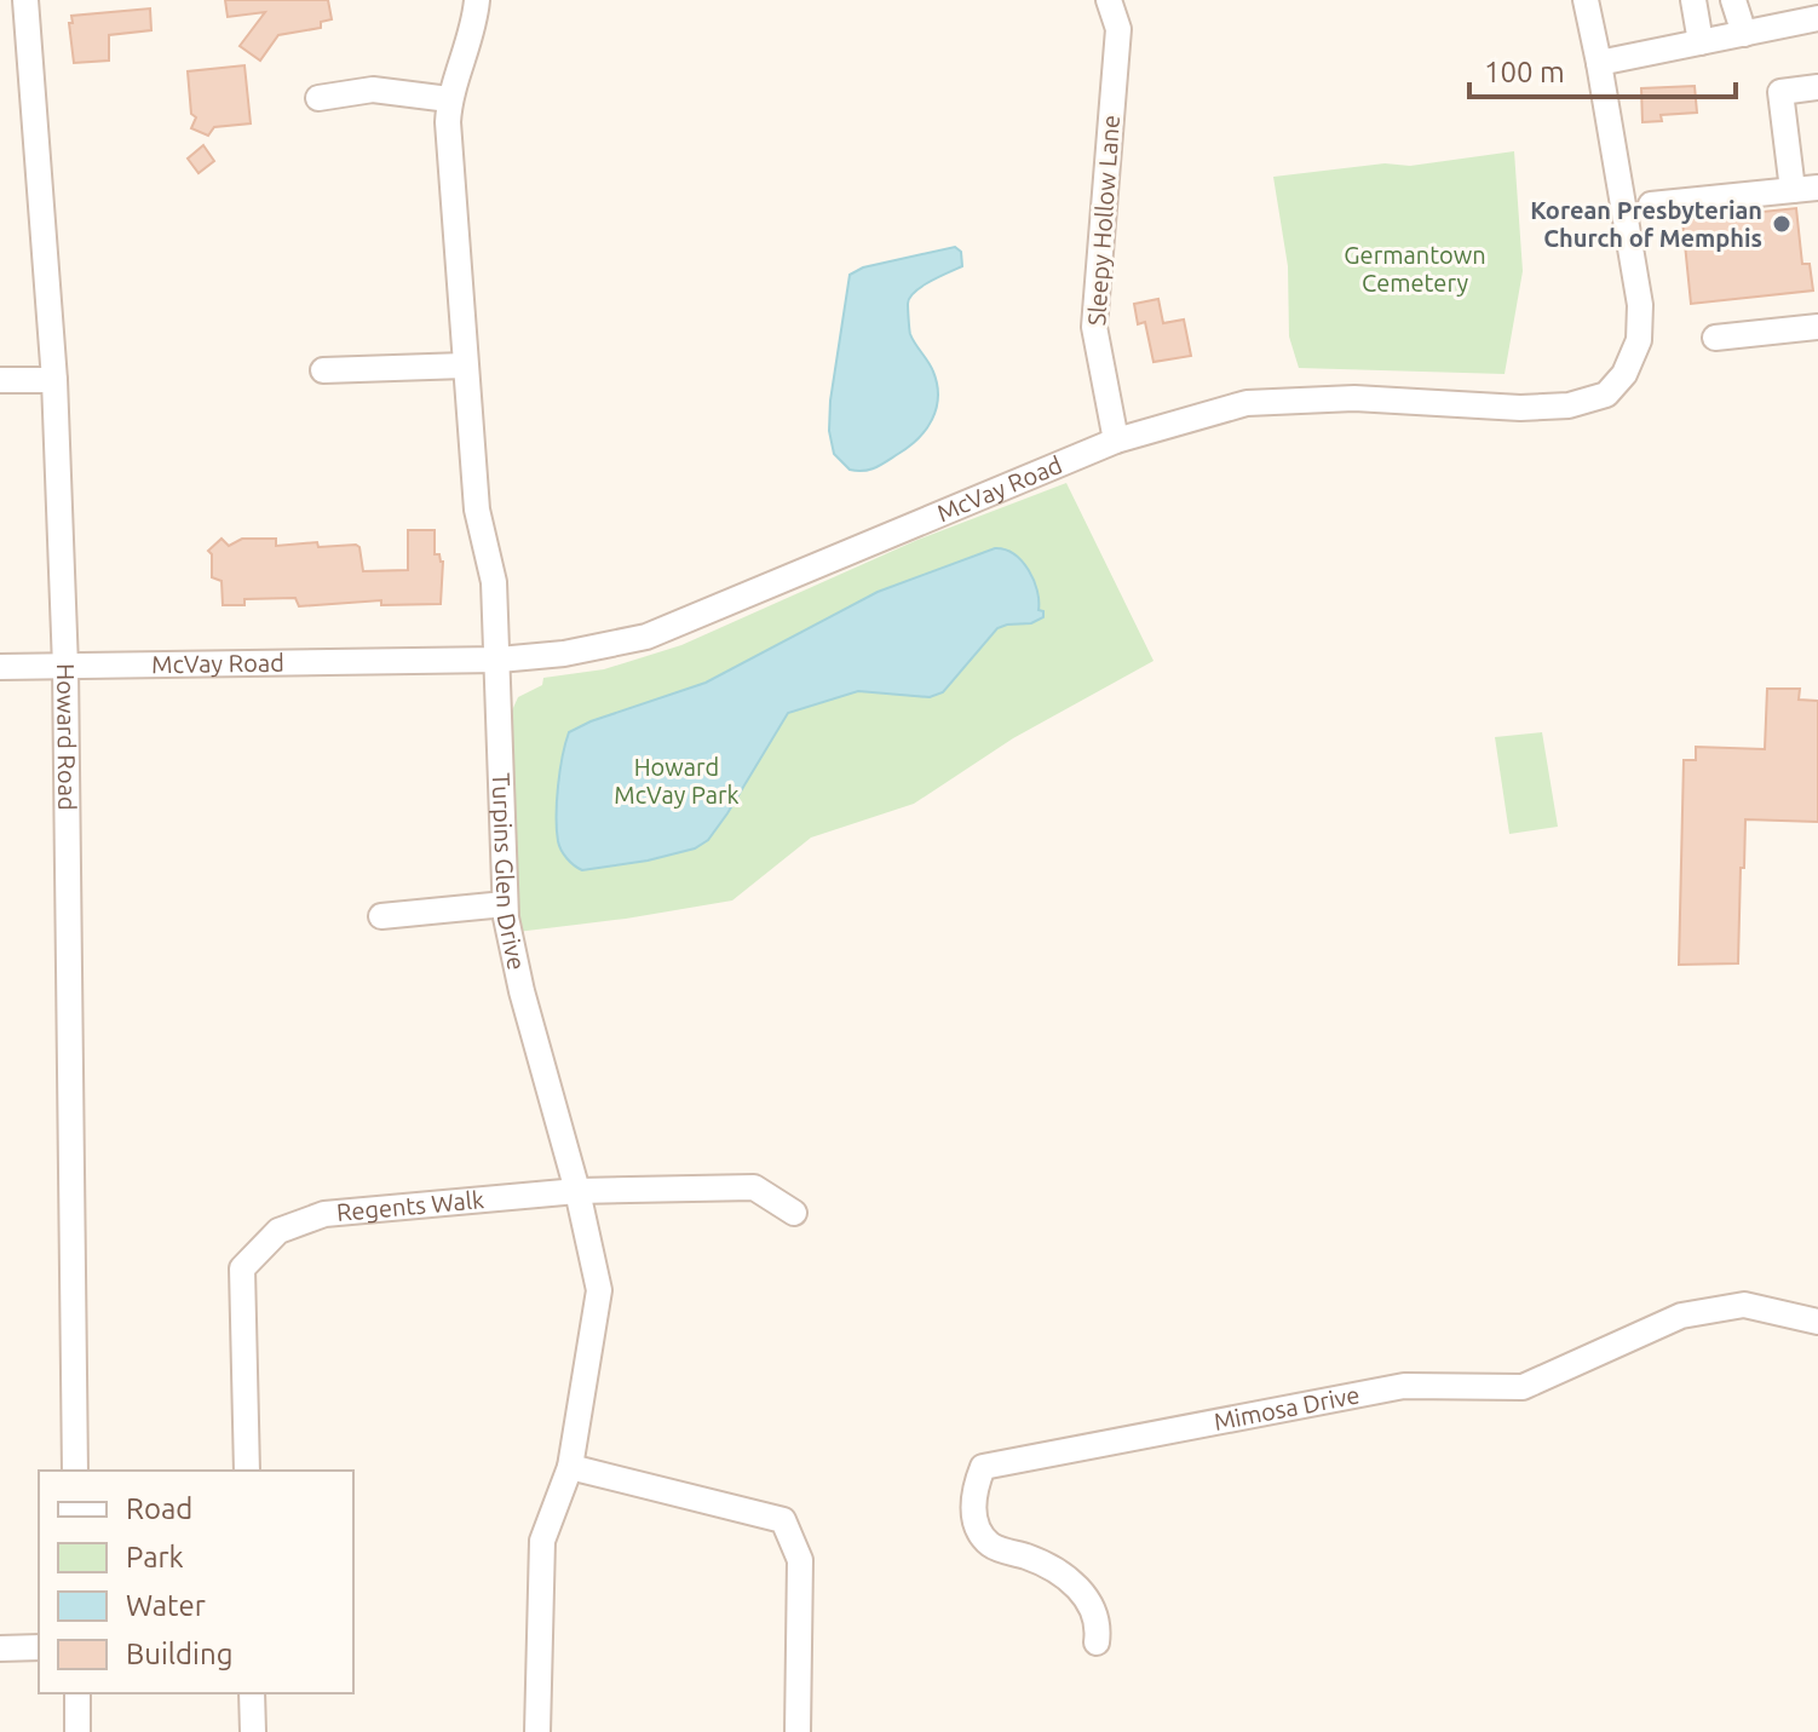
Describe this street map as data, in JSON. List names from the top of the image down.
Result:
{
  "streets": {
    "street": [
      "Sleepy Hollow Lane",
      "McVay Road",
      "Howard Road",
      "Turpins Glen Drive",
      "Regents Walk",
      "Mimosa Drive"
    ]
  },
  "crossings": [
    ["Sleepy Hollow Lane", "McVay Road"],
    ["McVay Road", "Howard Road"],
    ["McVay Road", "Turpins Glen Drive"],
    ["Turpins Glen Drive", "Regents Walk"]
  ],
  "parks": ["Germantown Cemetery", "Howard McVay Park"],
  "places": ["Korean Presbyterian Church of Memphis"],
  "legend": [
    "Road",
    "Park",
    "Water",
    "Building"
  ],
  "scale_bar": "100 m"
}
